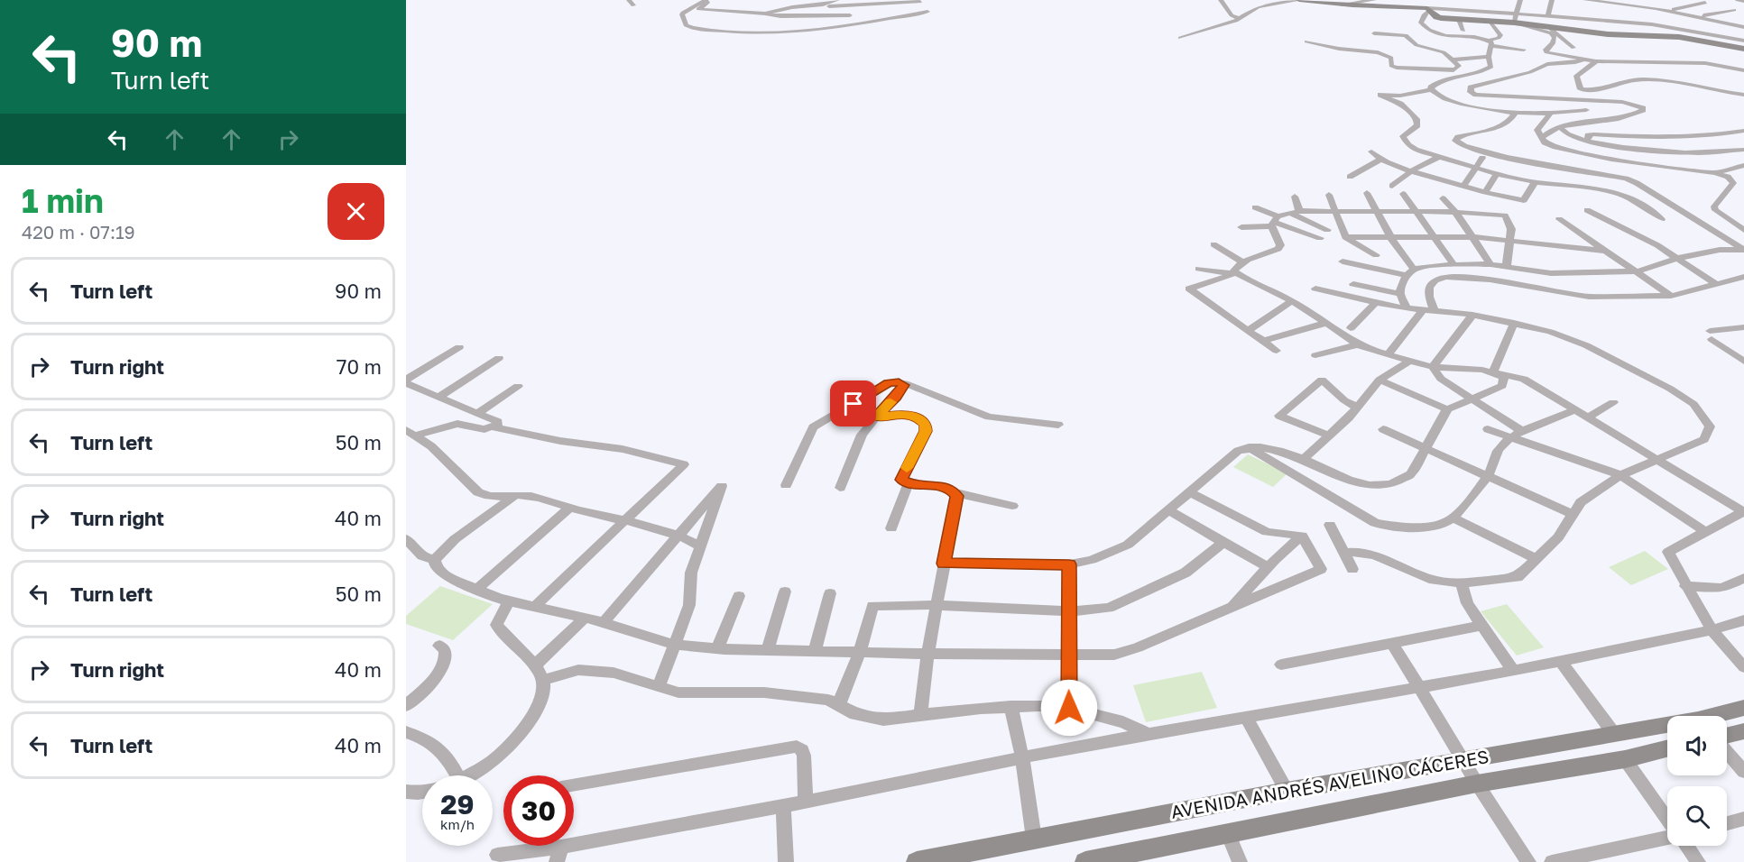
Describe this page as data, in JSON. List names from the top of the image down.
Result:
{
  "streets": {
    "street": ["AVENIDA ANDRÉS AVELINO CÁCERES"]
  },
  "page": {
    "turn": ["90 m", "Turn left"],
    "heading": ["1 min", "420 m · 07:19"],
    "list": [
      {
        "name": "Turn left",
        "value": "90 m"
      },
      {
        "name": "Turn right",
        "value": "70 m"
      },
      {
        "name": "Turn left",
        "value": "50 m"
      },
      {
        "name": "Turn right",
        "value": "40 m"
      },
      {
        "name": "Turn left",
        "value": "50 m"
      },
      {
        "name": "Turn right",
        "value": "40 m"
      },
      {
        "name": "Turn left",
        "value": "40 m"
      }
    ],
    "speed": "29 km/h",
    "limit": "30"
  }
}
